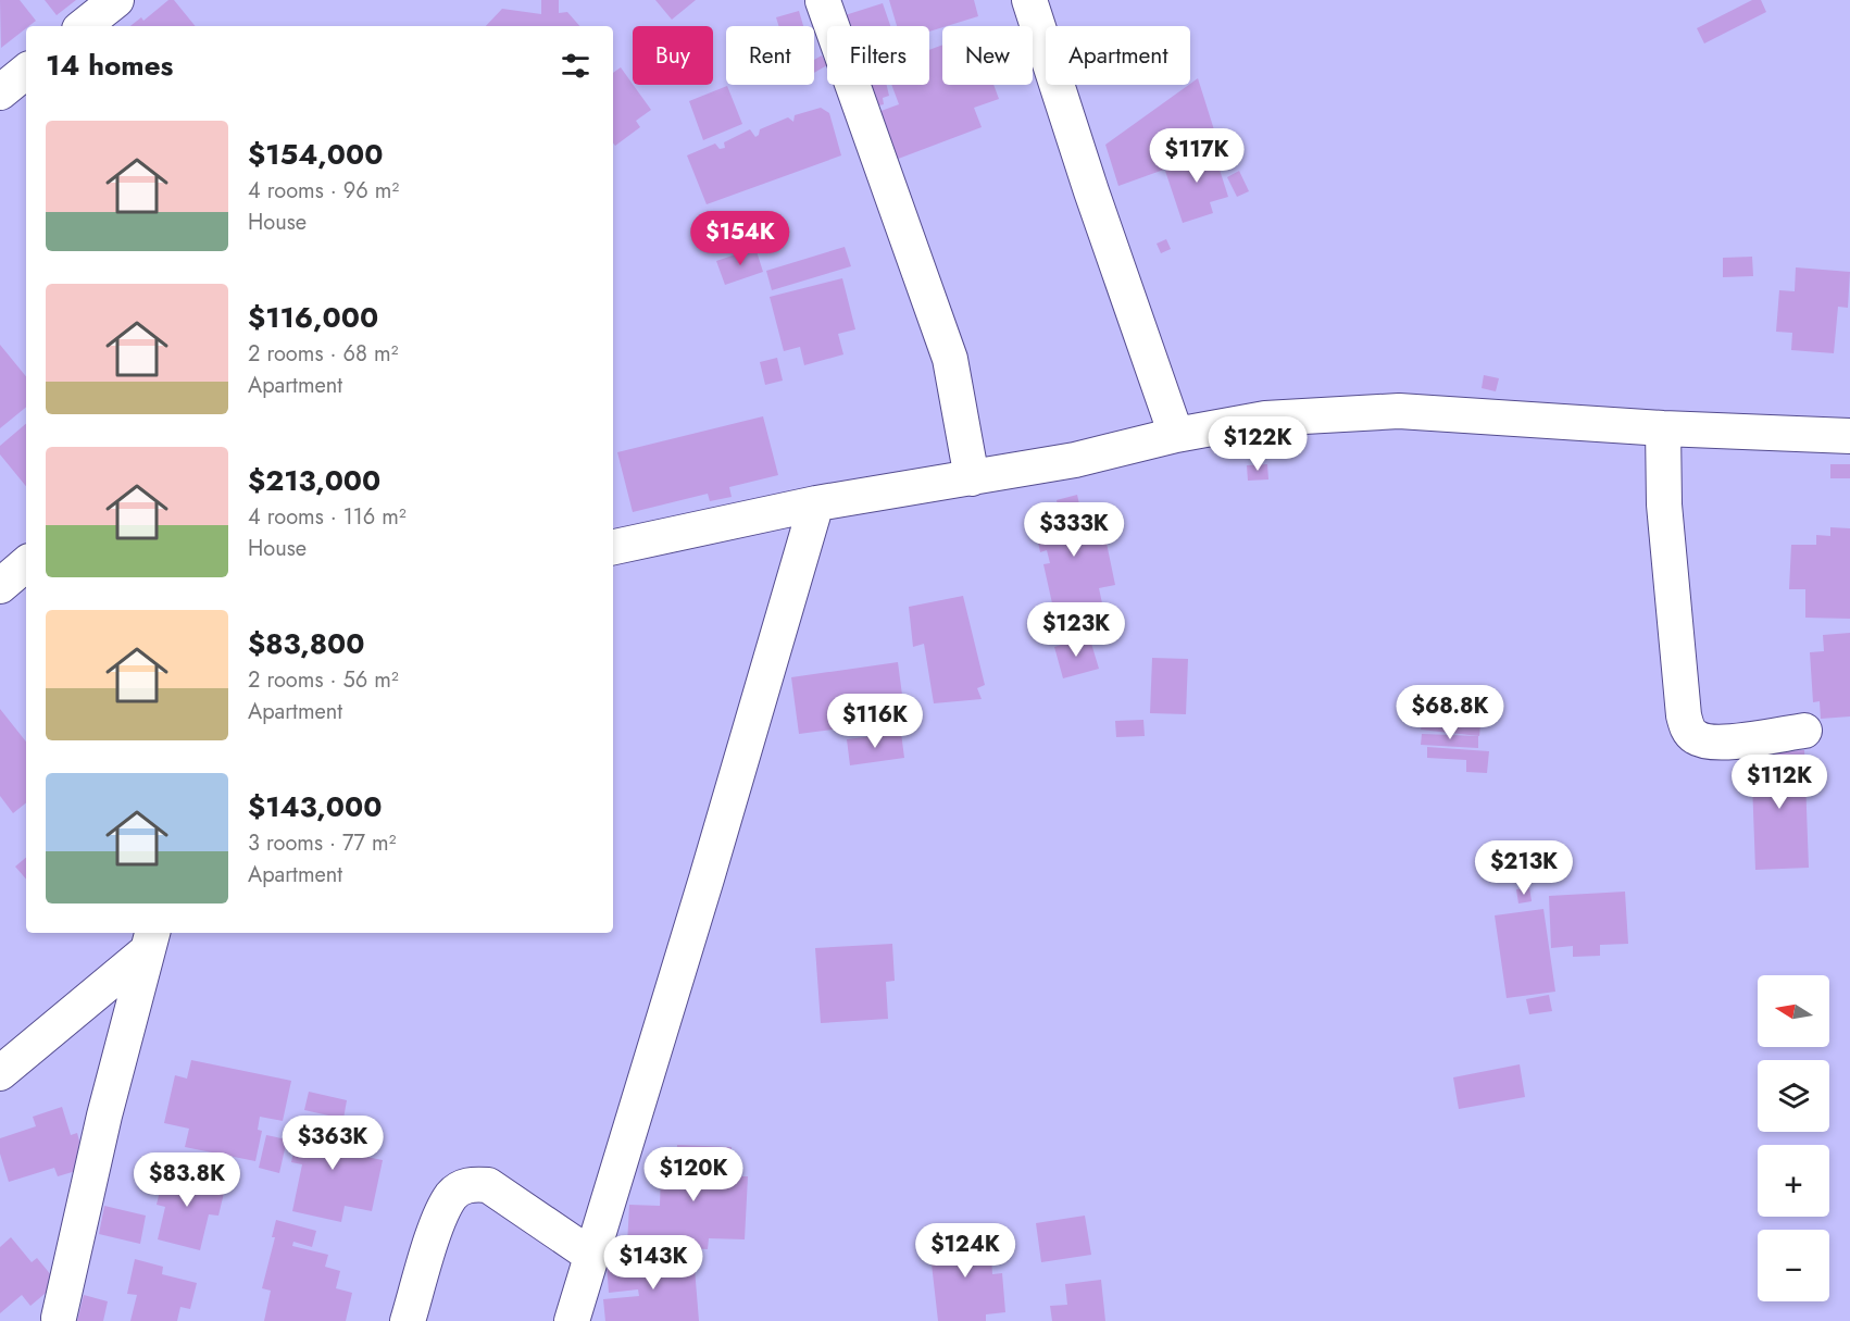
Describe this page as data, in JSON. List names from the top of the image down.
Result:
{
  "north": "left",
  "page": {
    "chip": [
      "Buy",
      "Rent",
      "Filters",
      "New",
      "Apartment"
    ],
    "heading": "14 homes",
    "list": [
      {
        "name": "$154,000",
        "note": "4 rooms · 96 m² · House"
      },
      {
        "name": "$116,000",
        "note": "2 rooms · 68 m² · Apartment"
      },
      {
        "name": "$213,000",
        "note": "4 rooms · 116 m² · House"
      },
      {
        "name": "$83,800",
        "note": "2 rooms · 56 m² · Apartment"
      },
      {
        "name": "$143,000",
        "note": "3 rooms · 77 m² · Apartment"
      }
    ],
    "price": [
      "$117K",
      "$154K",
      "$122K",
      "$333K",
      "$123K",
      "$68.8K",
      "$116K",
      "$112K",
      "$213K",
      "$363K",
      "$120K",
      "$83.8K",
      "$124K",
      "$143K"
    ],
    "map_buttons": ["+", "−"]
  }
}
